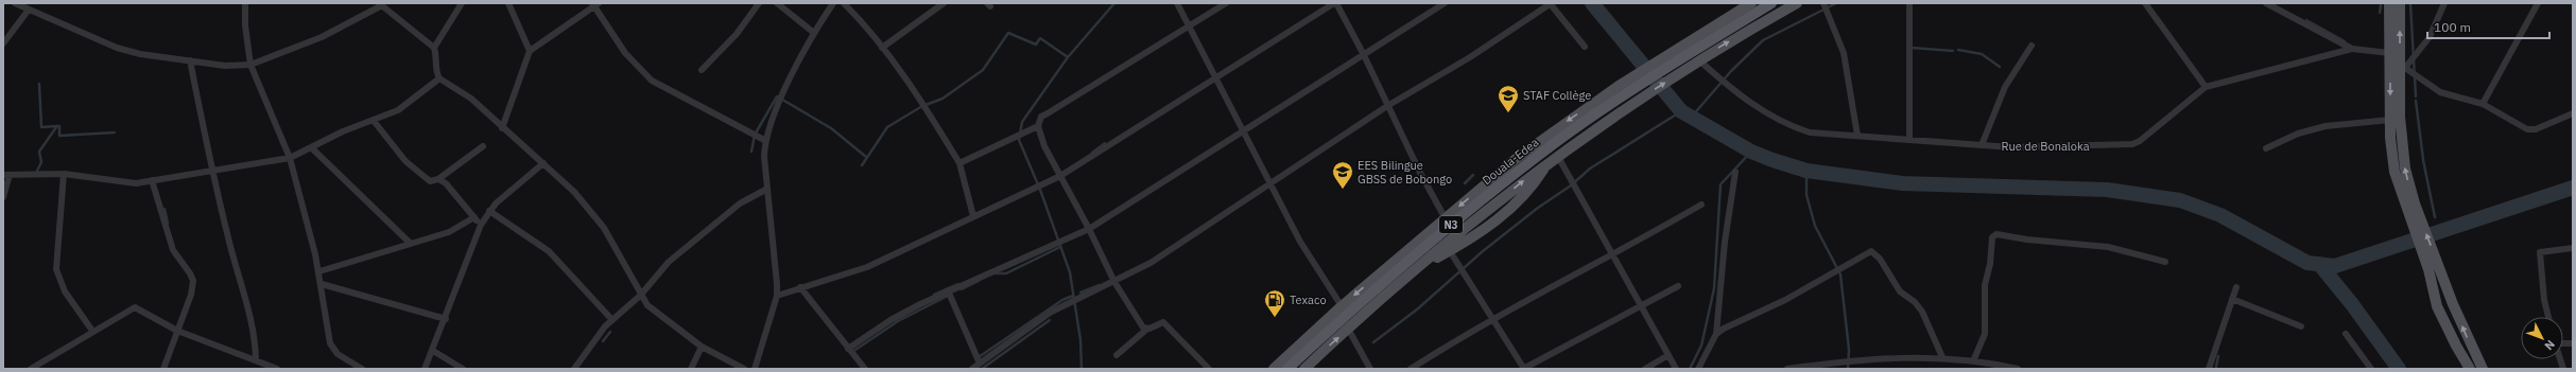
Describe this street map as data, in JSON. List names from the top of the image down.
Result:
{
  "streets": {
    "highway": ["Douala-Edea", "N3"],
    "street": ["Rue de Bonaloka"]
  },
  "places": {
    "school or university": ["STAF Collège", "EES Bilingue GBSS de Bobongo"],
    "fuel station": ["Texaco"]
  },
  "scale_bar": "100 m",
  "north": "bottom right"
}
